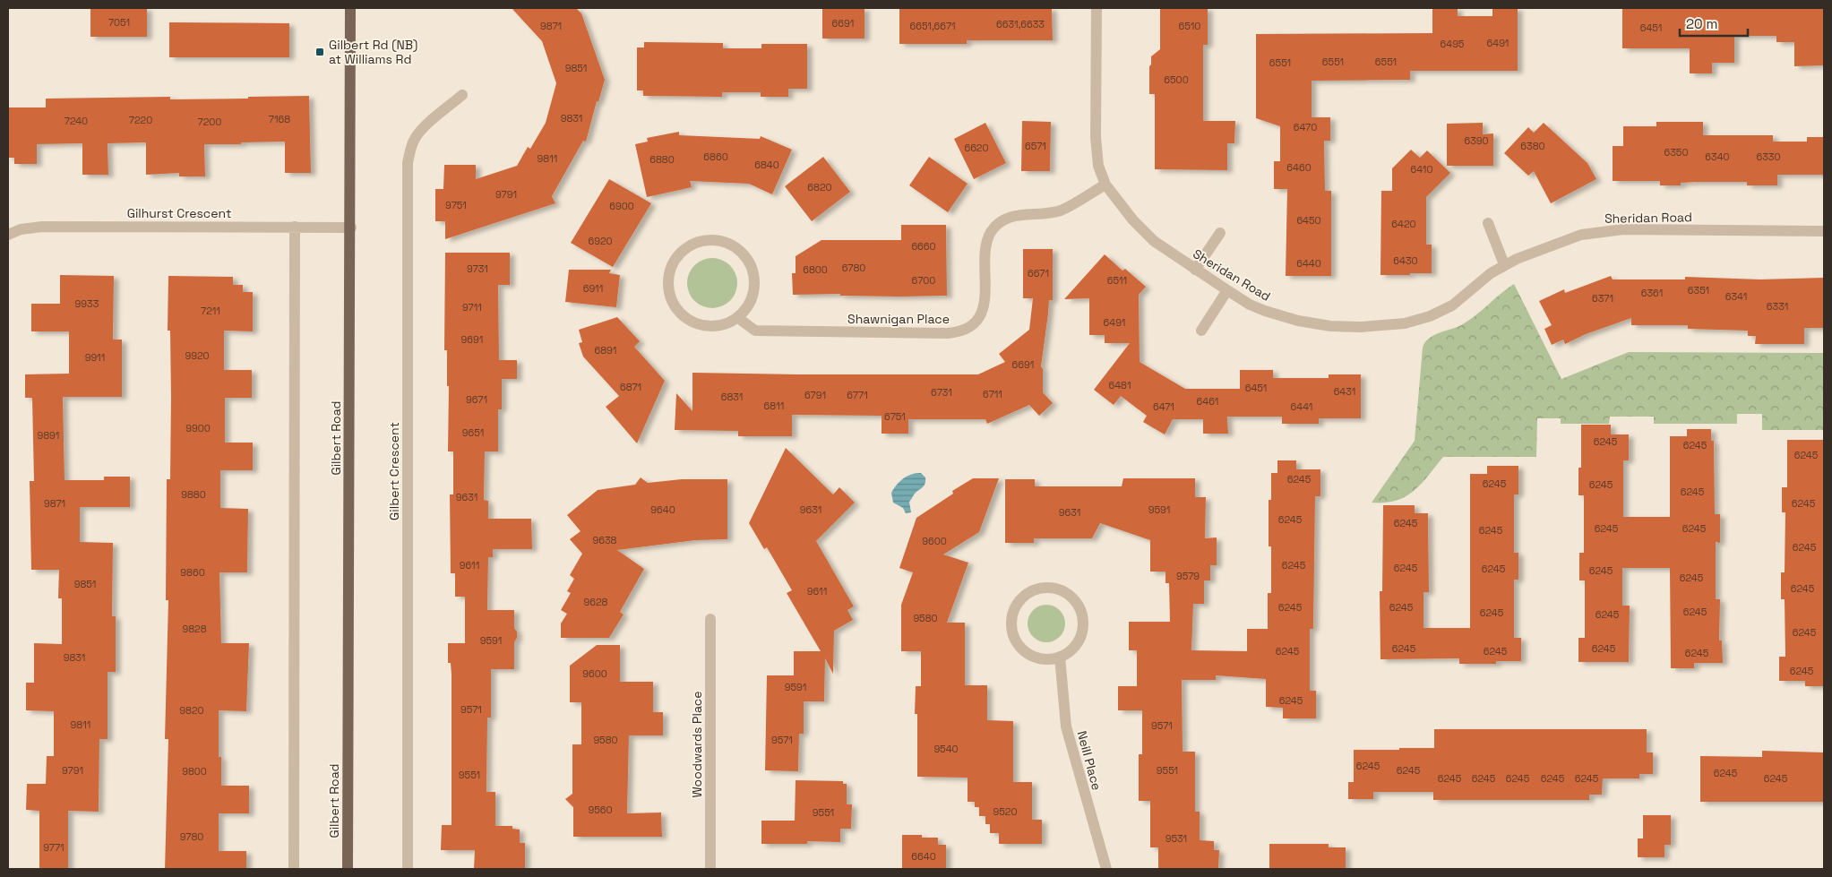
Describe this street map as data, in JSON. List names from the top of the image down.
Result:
{
  "streets": {
    "main road": ["Gilbert Road"],
    "street": [
      "Gilhurst Crescent",
      "Sheridan Road",
      "Shawnigan Place",
      "Gilbert Crescent",
      "Woodwards Place",
      "Neill Place"
    ]
  },
  "crossings": [
    ["Gilhurst Crescent", "Gilbert Road"],
    ["Sheridan Road", "Shawnigan Place"]
  ],
  "places": {
    "transit": ["Gilbert Rd (NB) at Williams Rd"]
  },
  "house_numbers": [
    "7051",
    "6691",
    "6631,6633",
    "9871",
    "6651,6671",
    "6510",
    "6451",
    "6491",
    "6495",
    "6551",
    "6551",
    "6551",
    "9851",
    "6500",
    "9831",
    "7168",
    "7220",
    "7240",
    "7200",
    "6470",
    "6390",
    "6571",
    "6380",
    "6620",
    "6350",
    "6860",
    "6340",
    "6330",
    "9811",
    "6880",
    "6840",
    "6460",
    "6410",
    "6820",
    "9791",
    "9751",
    "6900",
    "6450",
    "6420",
    "6920",
    "6660",
    "6430",
    "6440",
    "6780",
    "9731",
    "6800",
    "6671",
    "6700",
    "6511",
    "6911",
    "6351",
    "6361",
    "6341",
    "6371",
    "9933",
    "6331",
    "9711",
    "7211",
    "6491",
    "9691",
    "6891",
    "9920",
    "9911",
    "6691",
    "6481",
    "6871",
    "6451",
    "6431",
    "6731",
    "6711",
    "6791",
    "6771",
    "6831",
    "9671",
    "6461",
    "6811",
    "6471",
    "6441",
    "6751",
    "9900",
    "9651",
    "9891",
    "6245",
    "6245",
    "6245",
    "6245",
    "6245",
    "6245",
    "6245",
    "9880",
    "9631",
    "9871",
    "6245",
    "9640",
    "9631",
    "9591",
    "9631",
    "6245",
    "6245",
    "6245",
    "6245",
    "6245",
    "9638",
    "9600",
    "6245",
    "9611",
    "6245",
    "6245",
    "6245",
    "6245",
    "9860",
    "9579",
    "6245",
    "9851",
    "6245",
    "9611",
    "9628",
    "6245",
    "6245",
    "6245",
    "6245",
    "6245",
    "9580",
    "9828",
    "6245",
    "9591",
    "6245",
    "6245",
    "6245",
    "6245",
    "6245",
    "9831",
    "6245",
    "9600",
    "9591",
    "6245",
    "9571",
    "9820",
    "9811",
    "9571",
    "9580",
    "9571",
    "9540",
    "6245",
    "9791",
    "9551",
    "6245",
    "9800",
    "6245",
    "9551",
    "6245",
    "6245",
    "6245",
    "6245",
    "6245",
    "6245",
    "9560",
    "9520",
    "9551",
    "9780",
    "9531",
    "9771",
    "6640"
  ],
  "scale_bar": "20 m"
}
